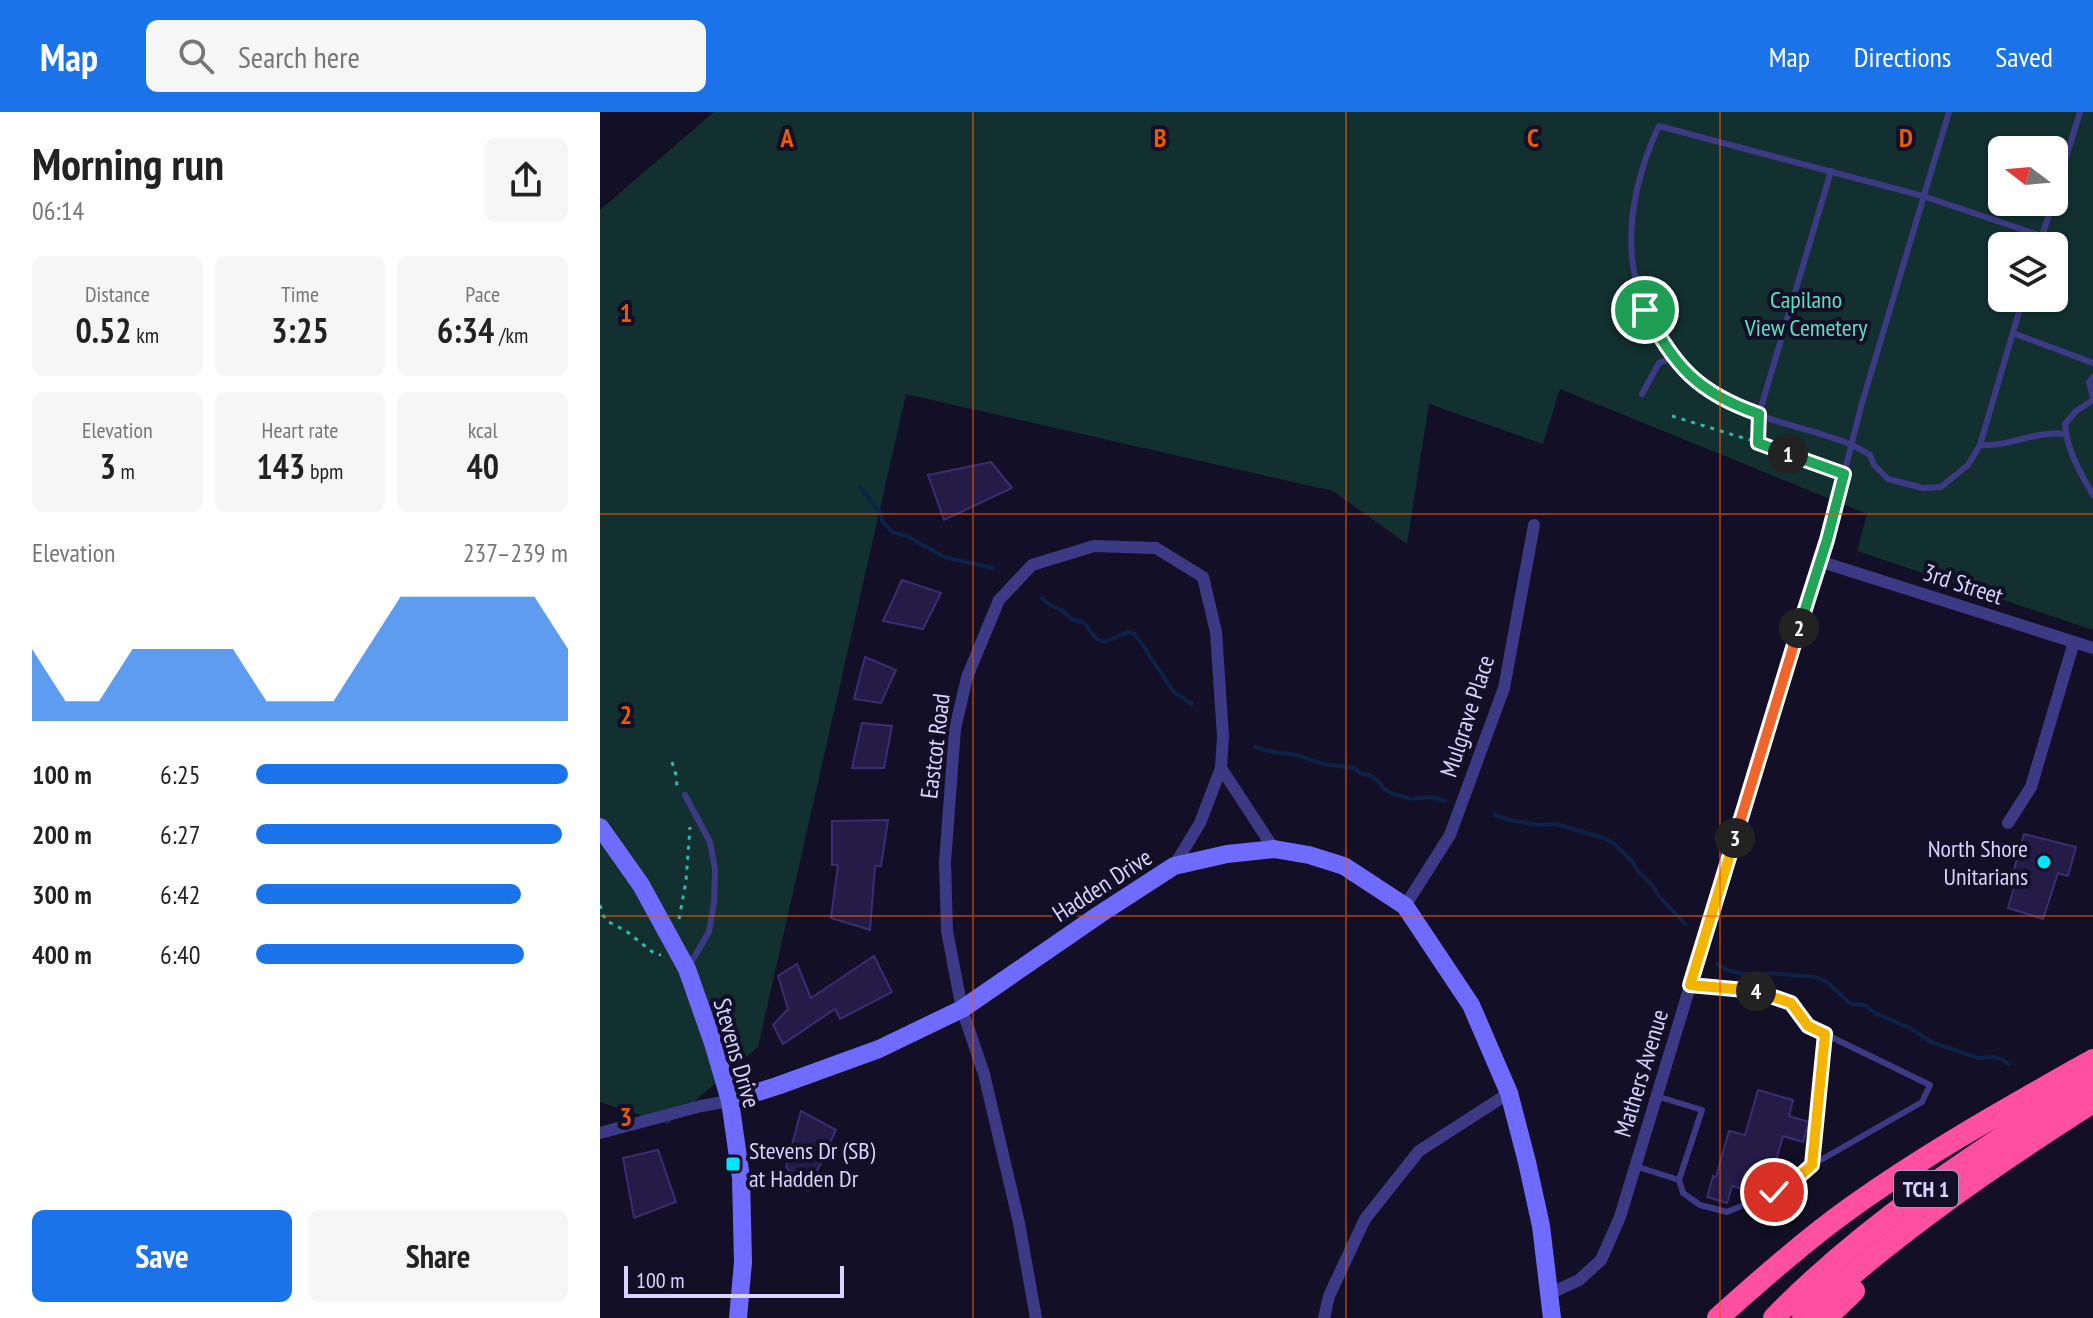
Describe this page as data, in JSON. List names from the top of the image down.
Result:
{
  "streets": {
    "highway": ["TCH 1"],
    "street": [
      "3rd Street",
      "Mulgrave Place",
      "Eastcot Road",
      "Hadden Drive",
      "Stevens Drive",
      "Mathers Avenue"
    ]
  },
  "crossings": [
    ["3rd Street", "Mathers Avenue"],
    ["Mulgrave Place", "Hadden Drive"],
    ["Eastcot Road", "Hadden Drive"],
    ["Hadden Drive", "Stevens Drive"],
    ["Hadden Drive", "Mathers Avenue"]
  ],
  "parks": ["Capilano View Cemetery"],
  "places": {
    "other": ["North Shore Unitarians"],
    "transit": ["Stevens Dr (SB) at Hadden Dr"]
  },
  "scale_bar": "100 m",
  "north": "left",
  "page": {
    "header": "Map",
    "search": "Search here",
    "nav": ["Map", "Directions", "Saved"],
    "heading": ["Morning run", "06:14"],
    "stats": [
      ["Distance", "0.52 km"],
      ["Time", "3:25"],
      ["Pace", "6:34 /km"],
      ["Elevation", "3 m"],
      ["Heart rate", "143 bpm"],
      ["kcal", "40"]
    ],
    "pins": [
      "1",
      "2",
      "3",
      "4"
    ],
    "chart": ["Elevation", "237–239 m"],
    "list": [
      {
        "name": "100 m",
        "note": "6:25"
      },
      {
        "name": "200 m",
        "note": "6:27"
      },
      {
        "name": "300 m",
        "note": "6:42"
      },
      {
        "name": "400 m",
        "note": "6:40"
      }
    ],
    "buttons": ["Save", "Share"],
    "scale": "100 m"
  },
  "grid": {
    "columns": [
      "A",
      "B",
      "C",
      "D"
    ],
    "rows": ["1", "2", "3"]
  }
}
